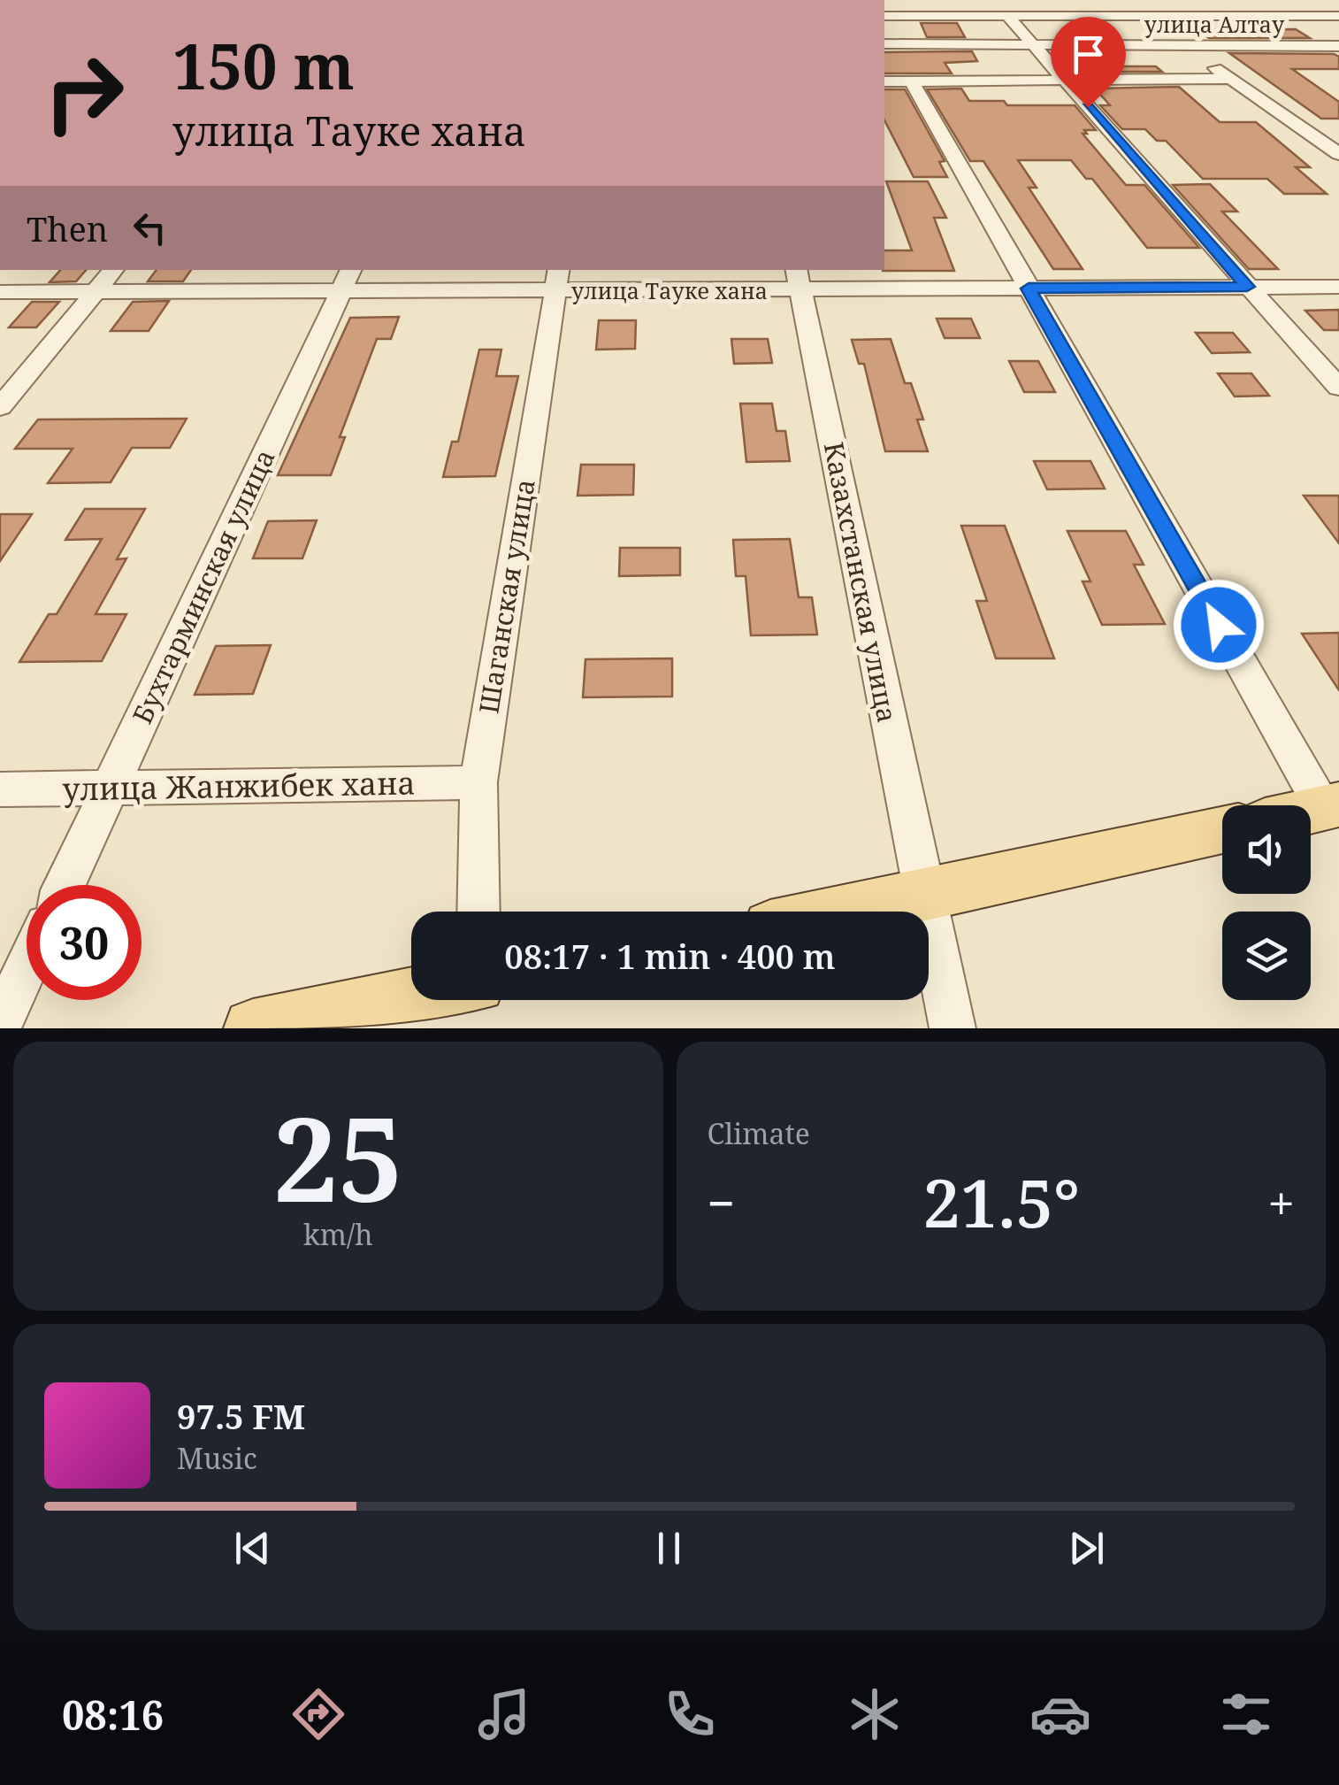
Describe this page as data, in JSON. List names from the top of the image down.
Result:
{
  "streets": {
    "street": [
      "улица Алтау",
      "улица Тауке хана",
      "Казахстанская улица",
      "Бухтарминская улица",
      "Шаганская улица",
      "улица Жанжибек хана"
    ]
  },
  "crossings": [
    ["улица Тауке хана", "Казахстанская улица"],
    ["улица Тауке хана", "Бухтарминская улица"],
    ["улица Тауке хана", "Шаганская улица"],
    ["Бухтарминская улица", "улица Жанжибек хана"],
    ["Шаганская улица", "улица Жанжибек хана"]
  ],
  "page": {
    "turn": ["150 m", "улица Тауке хана"],
    "then": "Then",
    "limit": "30",
    "trip": "08:17 · 1 min · 400 m",
    "tile": [
      ["25", "km/h"],
      "Climate"
    ],
    "heat": ["−", "21.5°", "+"],
    "song": ["97.5 FM", "Music"],
    "tabs": "08:16"
  }
}
